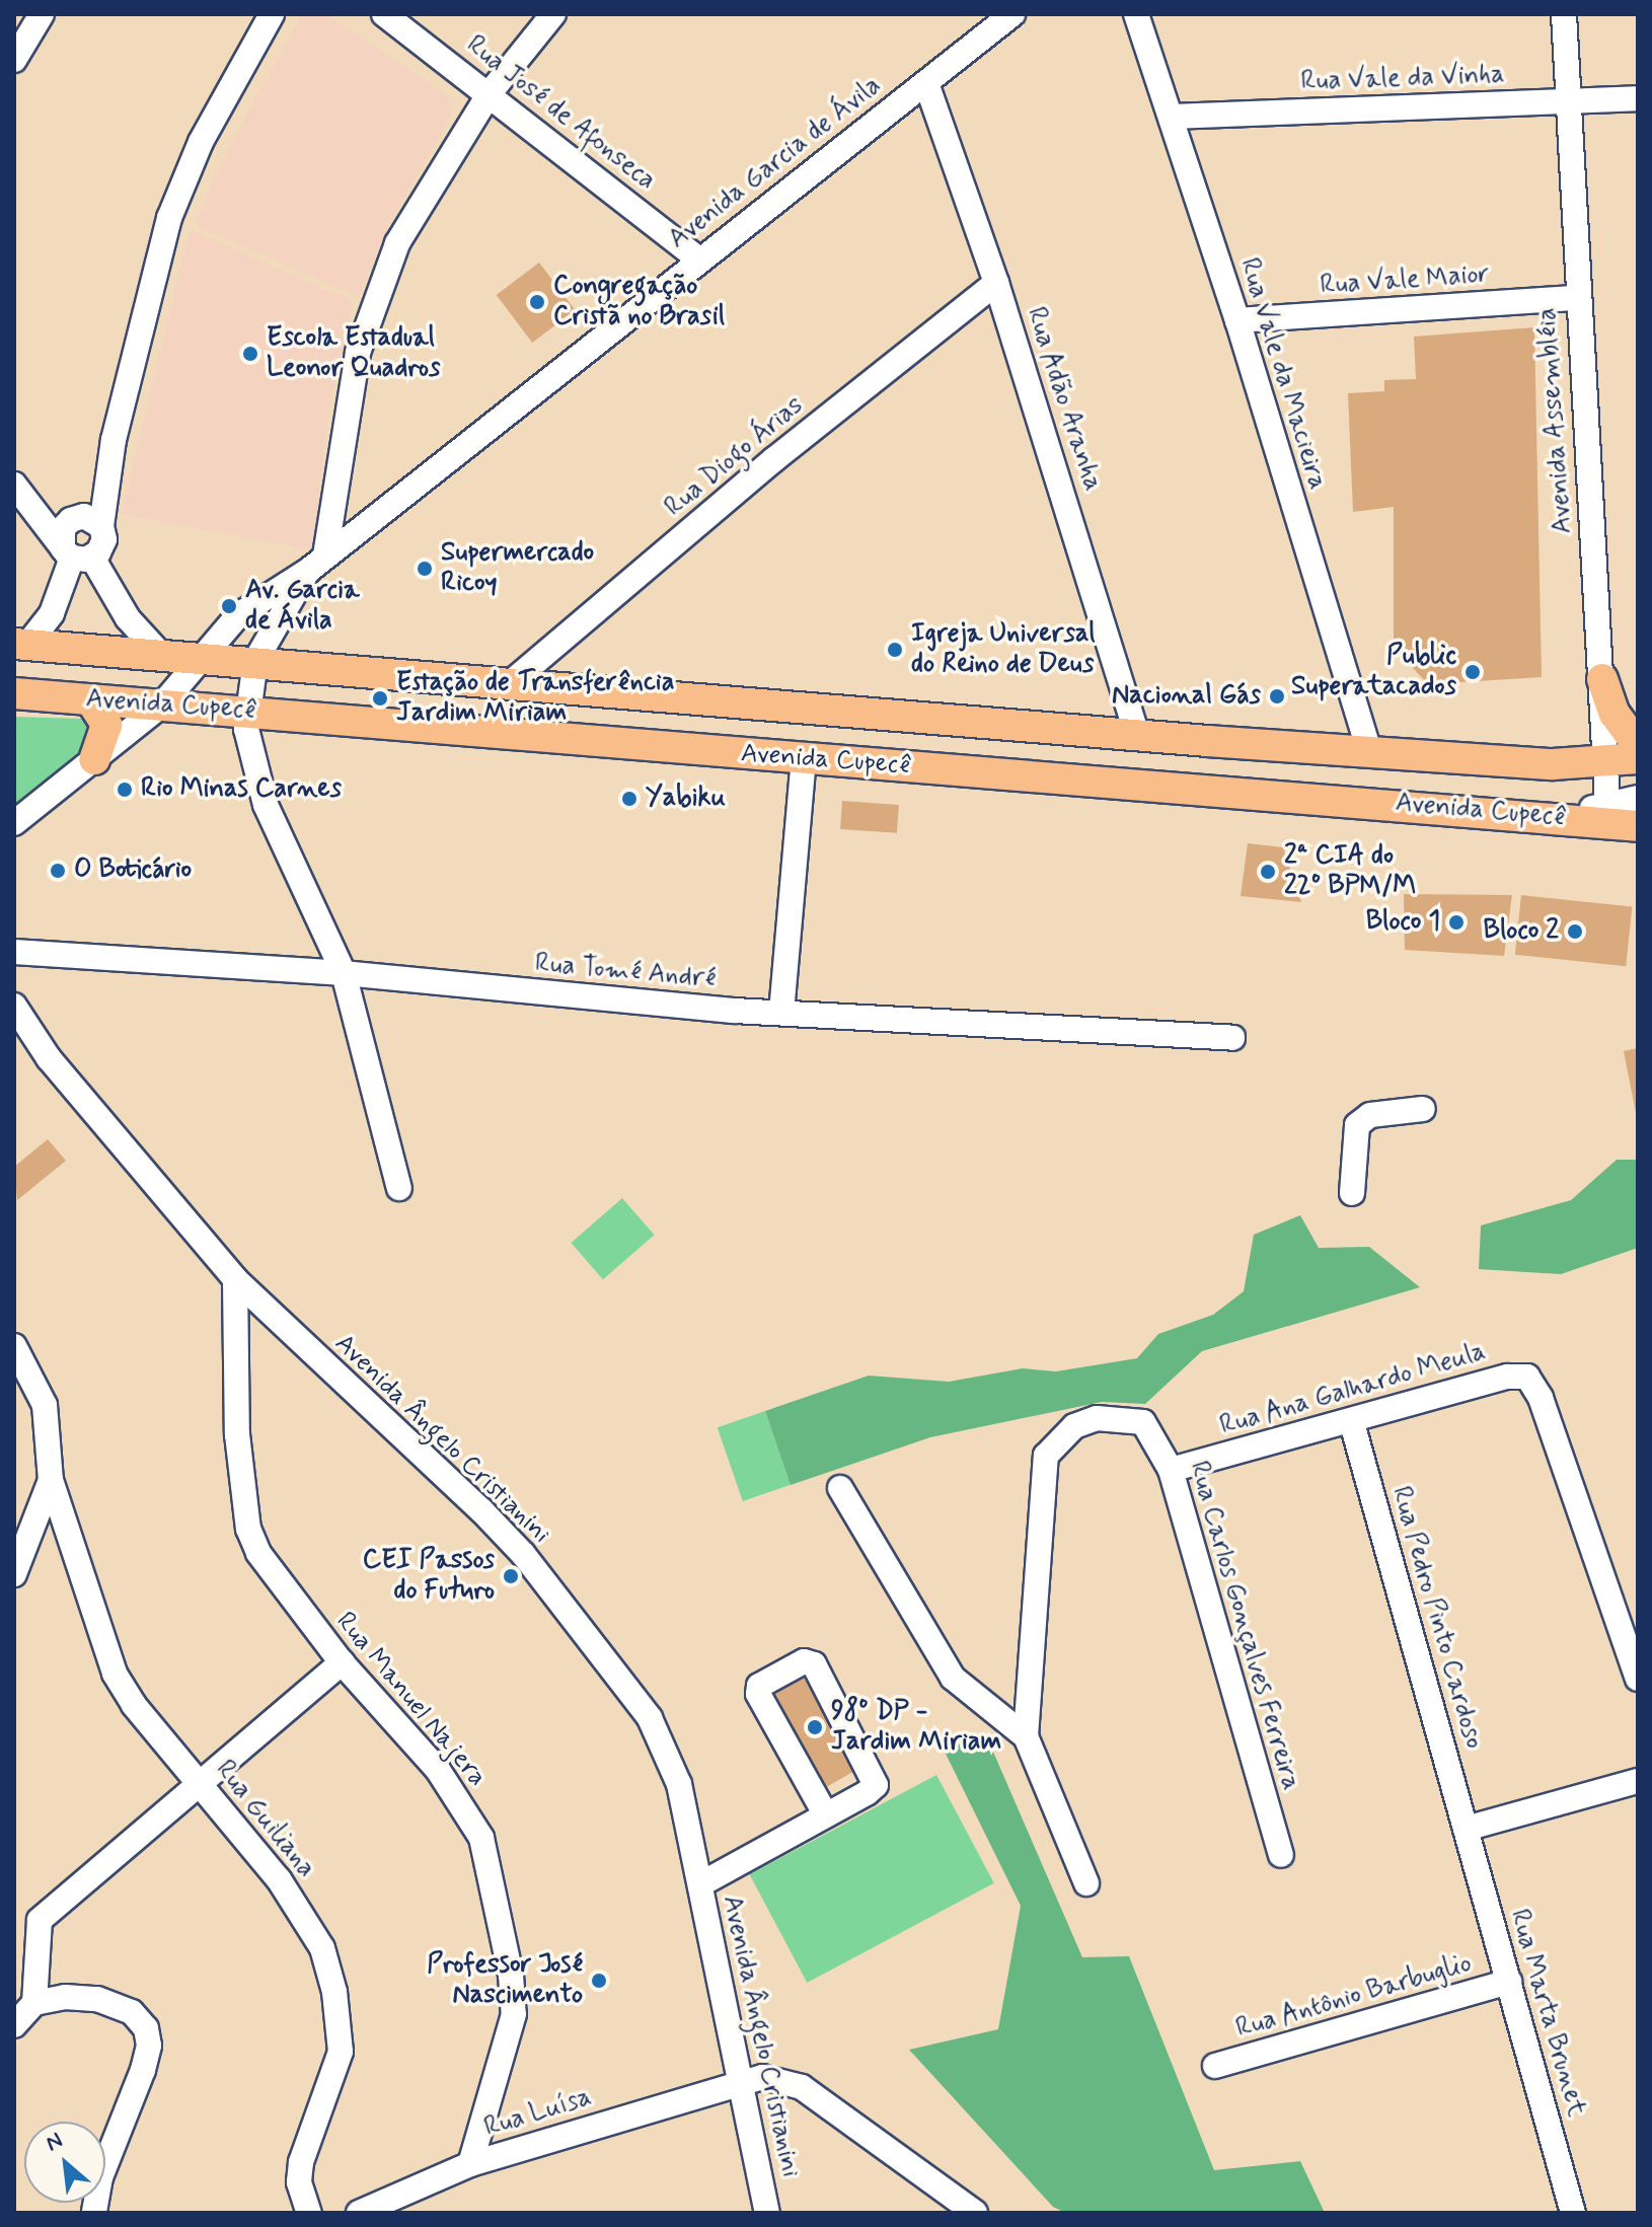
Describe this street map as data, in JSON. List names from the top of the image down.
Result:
{
  "streets": {
    "main road": ["Avenida Cupecê"],
    "street": [
      "Rua Vale da Vinha",
      "Rua José de Afonseca",
      "Avenida Garcia de Ávila",
      "Rua Vale Maior",
      "Rua Vale da Macieira",
      "Rua Adão Aranha",
      "Avenida Assembléia",
      "Rua Diogo Árias",
      "Rua Tomé André",
      "Rua Ana Galhardo Meula",
      "Avenida Ângelo Cristianini",
      "Rua Pedro Pinto Cardoso",
      "Rua Carlos Gonçalves Ferreira",
      "Rua Manuel Najera",
      "Rua Guiliana",
      "Rua Antônio Barbuglio",
      "Rua Marta Brunet",
      "Rua Luísa"
    ]
  },
  "crossings": [
    ["Rua Vale da Vinha", "Rua Vale da Macieira"],
    ["Rua Vale da Vinha", "Avenida Assembléia"],
    ["Rua José de Afonseca", "Avenida Garcia de Ávila"],
    ["Avenida Garcia de Ávila", "Rua Adão Aranha"],
    ["Avenida Garcia de Ávila", "Avenida Cupecê"],
    ["Avenida Garcia de Ávila", "Rua Tomé André"],
    ["Rua Vale Maior", "Rua Vale da Macieira"],
    ["Rua Vale Maior", "Avenida Assembléia"],
    ["Rua Vale da Macieira", "Avenida Cupecê"],
    ["Rua Adão Aranha", "Rua Diogo Árias"],
    ["Rua Adão Aranha", "Avenida Cupecê"],
    ["Avenida Assembléia", "Avenida Cupecê"],
    ["Rua Diogo Árias", "Avenida Cupecê"],
    ["Rua Ana Galhardo Meula", "Rua Pedro Pinto Cardoso"],
    ["Rua Ana Galhardo Meula", "Rua Carlos Gonçalves Ferreira"],
    ["Avenida Ângelo Cristianini", "Rua Manuel Najera"],
    ["Avenida Ângelo Cristianini", "Rua Luísa"],
    ["Rua Pedro Pinto Cardoso", "Rua Marta Brunet"],
    ["Rua Manuel Najera", "Rua Luísa"],
    ["Rua Antônio Barbuglio", "Rua Marta Brunet"]
  ],
  "places": [
    "Congregação Cristã no Brasil",
    "Escola Estadual Leonor Quadros",
    "Supermercado Ricoy",
    "Av. Garcia de Ávila",
    "Igreja Universal do Reino de Deus",
    "Public Superatacados",
    "Nacional Gás",
    "Estação de Transferência Jardim Miriam",
    "Rio Minas Carnes",
    "Yabiku",
    "O Boticário",
    "2ª CIA do 22º BPM/M",
    "Bloco 1",
    "Bloco 2",
    "CEI Passos do Futuro",
    "98º DP - Jardim Miriam",
    "Professor José Nascimento"
  ],
  "north": "top left"
}
